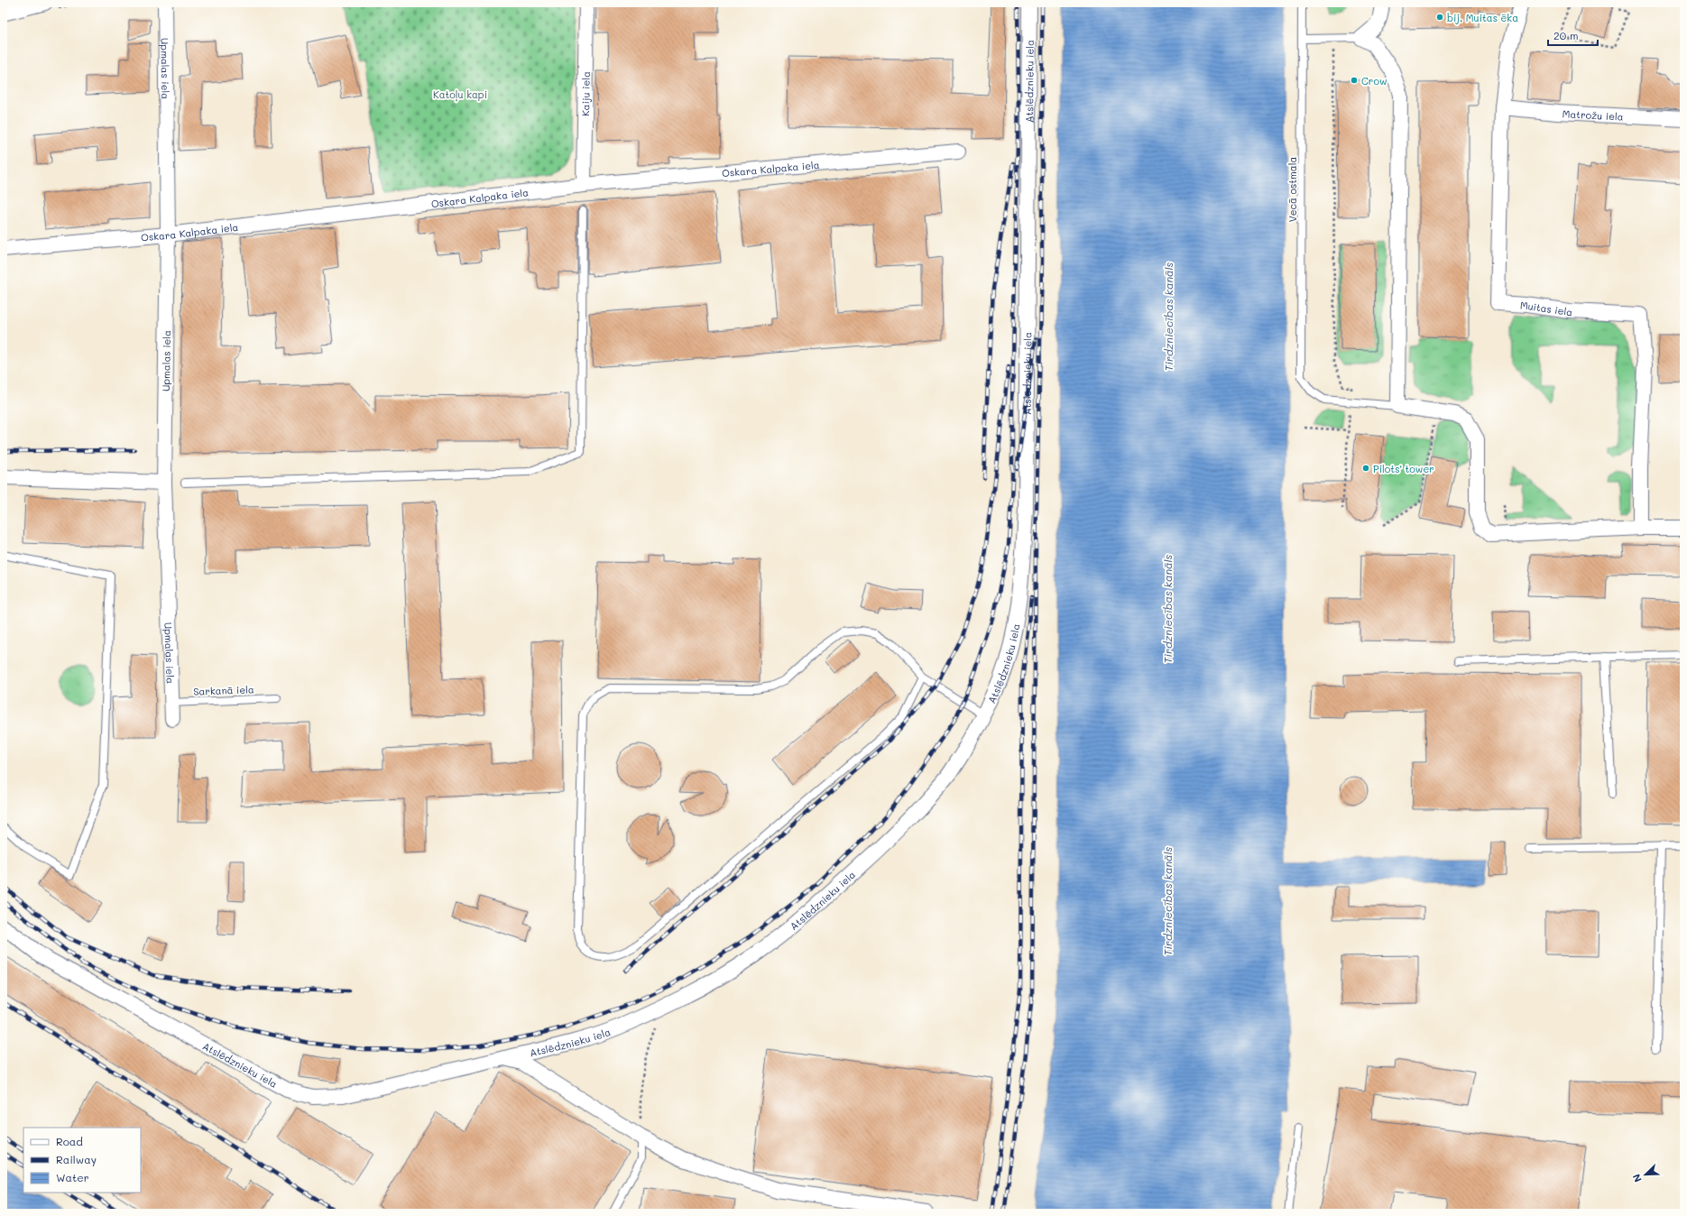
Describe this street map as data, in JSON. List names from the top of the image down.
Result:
{
  "streets": {
    "street": [
      "Upmalas iela",
      "Atslēdznieku iela",
      "Kaiju iela",
      "Matrožu iela",
      "Oskara Kalpaka iela",
      "Muitas iela"
    ],
    "lane": ["Vecā ostmala", "Sarkanā iela"]
  },
  "crossings": [
    ["Upmalas iela", "Oskara Kalpaka iela"],
    ["Upmalas iela", "Sarkanā iela"],
    ["Kaiju iela", "Oskara Kalpaka iela"],
    ["Matrožu iela", "Muitas iela"]
  ],
  "water": ["Tirdzniecības kanāls"],
  "parks": ["Katoļu kapi"],
  "places": ["bij. Muitas ēka", "Crow", "Pilots' tower"],
  "legend": ["Road", "Railway", "Water"],
  "scale_bar": "20 m",
  "north": "bottom left"
}
